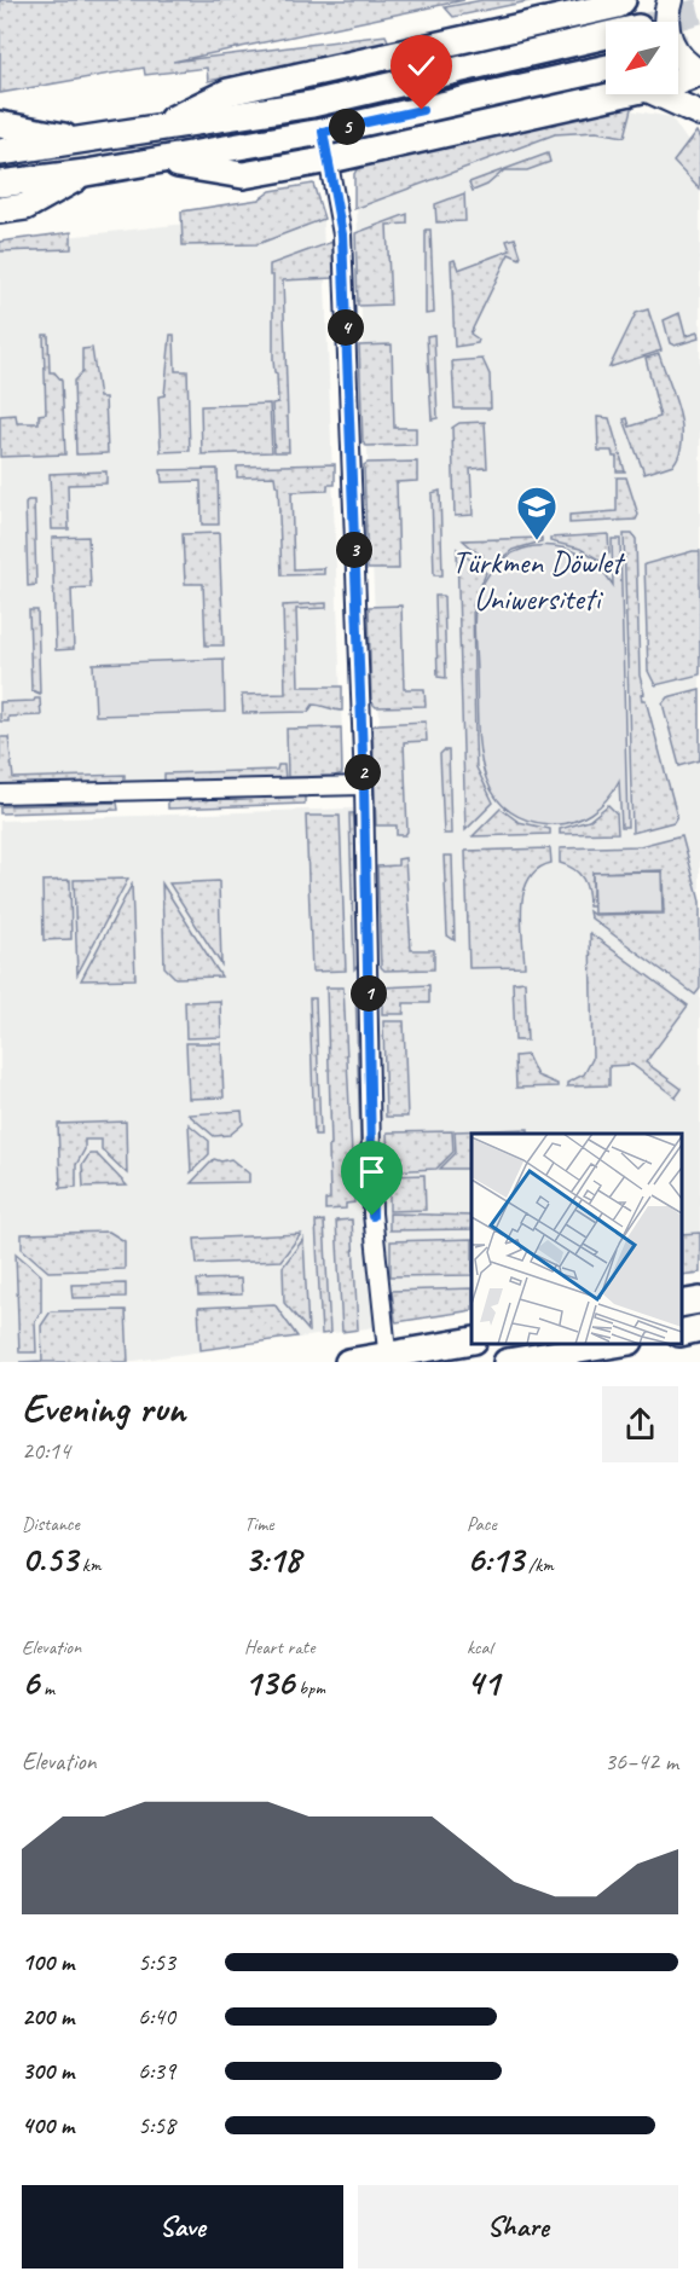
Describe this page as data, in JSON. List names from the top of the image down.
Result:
{
  "places": {
    "school or university": ["Türkmen Döwlet Uniwersiteti"]
  },
  "north": "bottom left",
  "page": {
    "pins": [
      "5",
      "4",
      "3",
      "2",
      "1"
    ],
    "heading": ["Evening run", "20:14"],
    "stats": [
      ["Distance", "0.53 km"],
      ["Time", "3:18"],
      ["Pace", "6:13 /km"],
      ["Elevation", "6 m"],
      ["Heart rate", "136 bpm"],
      ["kcal", "41"]
    ],
    "chart": ["Elevation", "36–42 m"],
    "list": [
      {
        "name": "100 m",
        "note": "5:53"
      },
      {
        "name": "200 m",
        "note": "6:40"
      },
      {
        "name": "300 m",
        "note": "6:39"
      },
      {
        "name": "400 m",
        "note": "5:58"
      }
    ],
    "buttons": ["Save", "Share"]
  }
}
